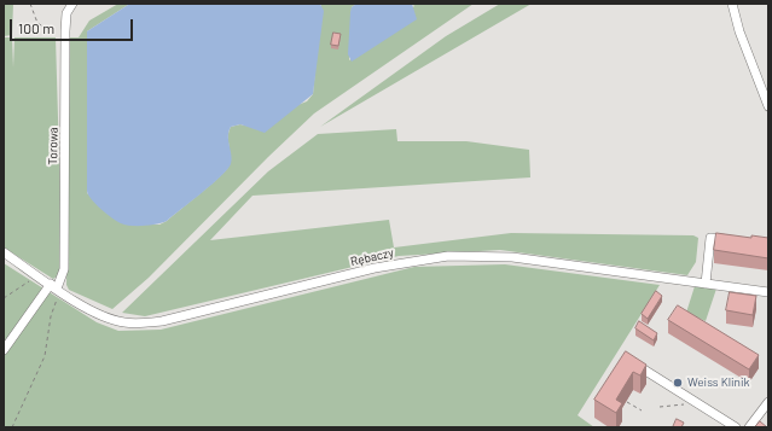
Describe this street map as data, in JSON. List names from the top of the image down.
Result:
{
  "streets": {
    "street": ["Torowa", "Rębaczy"]
  },
  "crossings": [
    ["Torowa", "Rębaczy"]
  ],
  "places": ["Weiss Klinik"],
  "scale_bar": "100 m"
}
